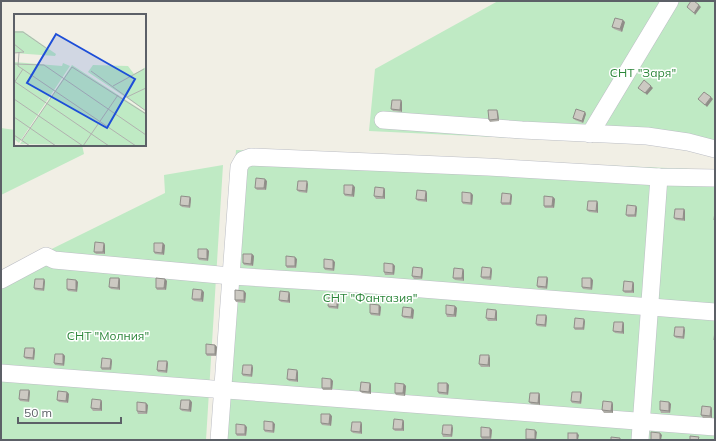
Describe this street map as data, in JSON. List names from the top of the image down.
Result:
{
  "parks": ["СНТ \"Заря\"", "СНТ \"Фантазия\"", "СНТ \"Молния\""],
  "scale_bar": "50 m"
}
